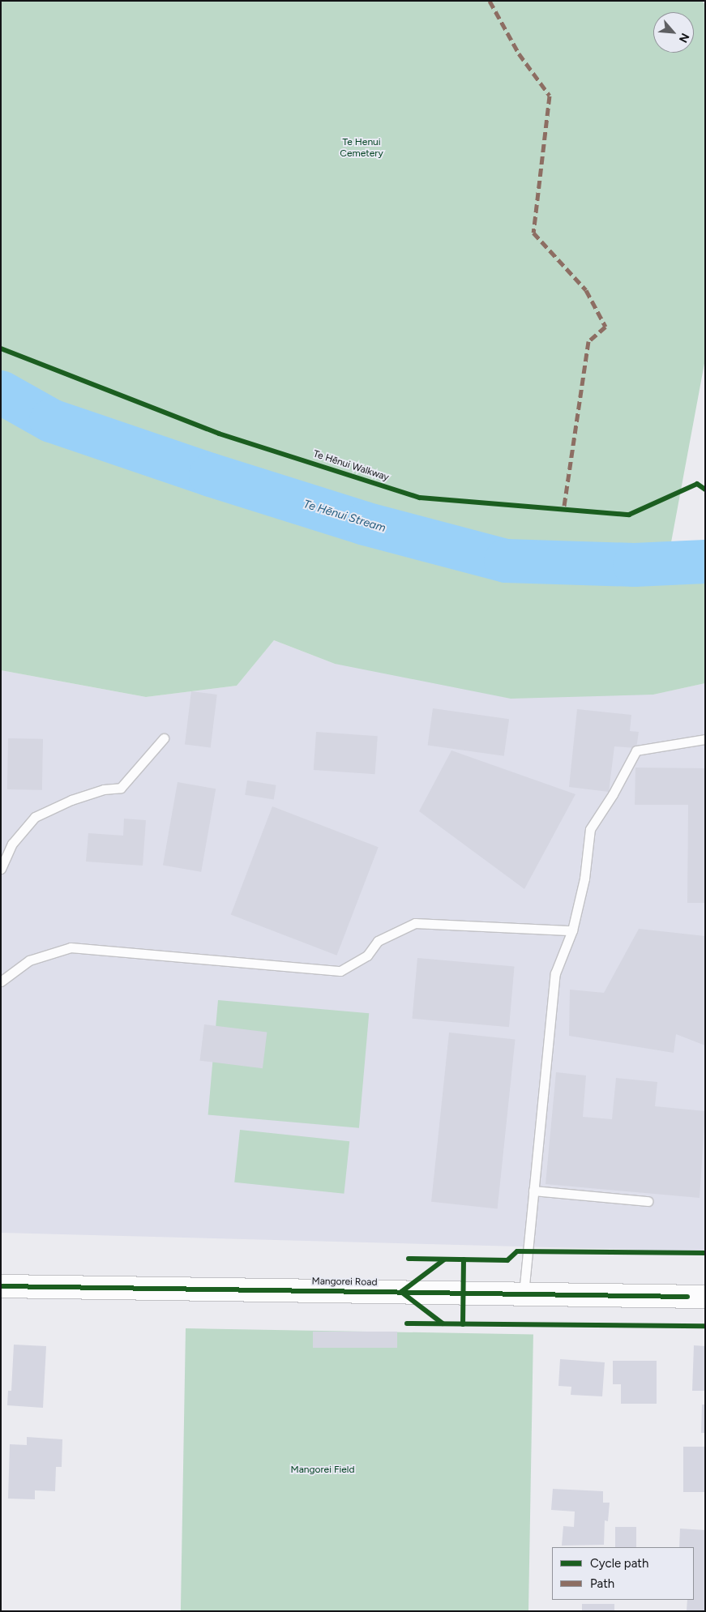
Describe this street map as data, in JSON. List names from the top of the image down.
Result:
{
  "streets": {
    "main road": ["Mangorei Road"],
    "cycle path": ["Te Hēnui Walkway"]
  },
  "water": ["Te Hēnui Stream"],
  "parks": ["Te Henui Cemetery", "Mangorei Field"],
  "legend": ["Cycle path", "Path"],
  "north": "bottom right"
}
